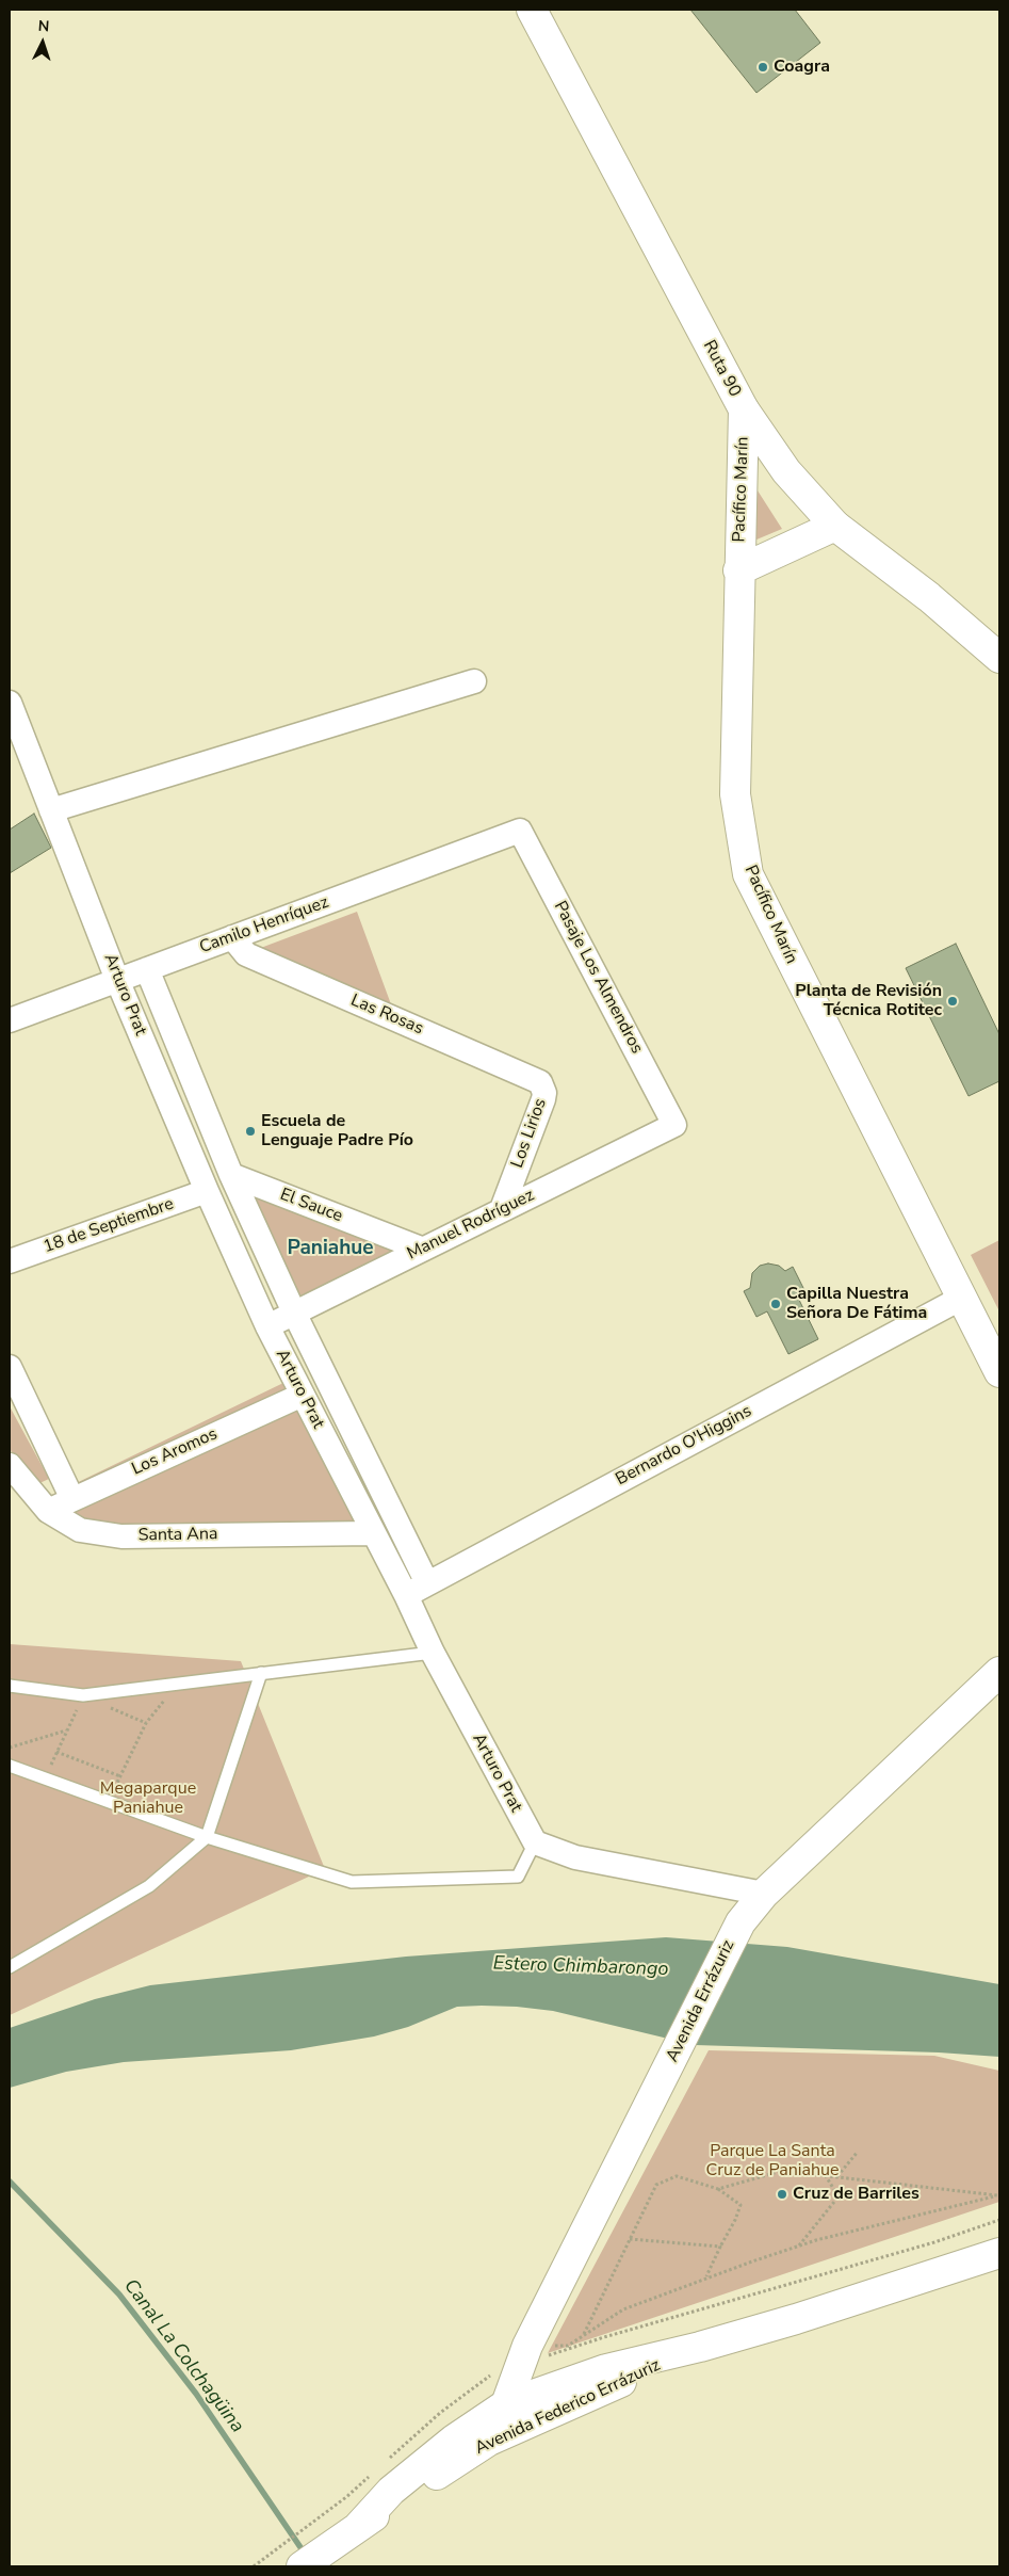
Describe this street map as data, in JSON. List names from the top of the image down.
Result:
{
  "streets": {
    "main road": [
      "Ruta 90",
      "Pacífico Marín",
      "Avenida Errázuriz",
      "Avenida Federico Errázuriz"
    ],
    "street": [
      "Camilo Henríquez",
      "Pasaje Los Almendros",
      "Arturo Prat",
      "Las Rosas",
      "Los Lirios",
      "El Sauce",
      "Manuel Rodríguez",
      "18 de Septiembre",
      "Bernardo O'Higgins",
      "Los Aromos",
      "Santa Ana"
    ]
  },
  "crossings": [
    ["Ruta 90", "Pacífico Marín"],
    ["Pacífico Marín", "Bernardo O'Higgins"],
    ["Camilo Henríquez", "Pasaje Los Almendros"],
    ["Camilo Henríquez", "Arturo Prat"],
    ["Camilo Henríquez", "Las Rosas"],
    ["Pasaje Los Almendros", "Manuel Rodríguez"],
    ["Arturo Prat", "El Sauce"],
    ["Arturo Prat", "Manuel Rodríguez"],
    ["Arturo Prat", "18 de Septiembre"],
    ["Arturo Prat", "Bernardo O'Higgins"],
    ["Arturo Prat", "Los Aromos"],
    ["Arturo Prat", "Santa Ana"],
    ["Las Rosas", "Los Lirios"],
    ["Los Lirios", "Manuel Rodríguez"],
    ["El Sauce", "Manuel Rodríguez"],
    ["Los Aromos", "Santa Ana"],
    ["Avenida Errázuriz", "Avenida Federico Errázuriz"]
  ],
  "districts": ["Paniahue"],
  "water": ["Estero Chimbarongo", "Canal La Colchagüina"],
  "parks": ["Megaparque Paniahue", "Parque La Santa Cruz de Paniahue"],
  "places": [
    "Coagra",
    "Planta de Revisión Técnica Rotitec",
    "Escuela de Lenguaje Padre Pío",
    "Capilla Nuestra Señora De Fátima",
    "Cruz de Barriles"
  ],
  "north": "top"
}
